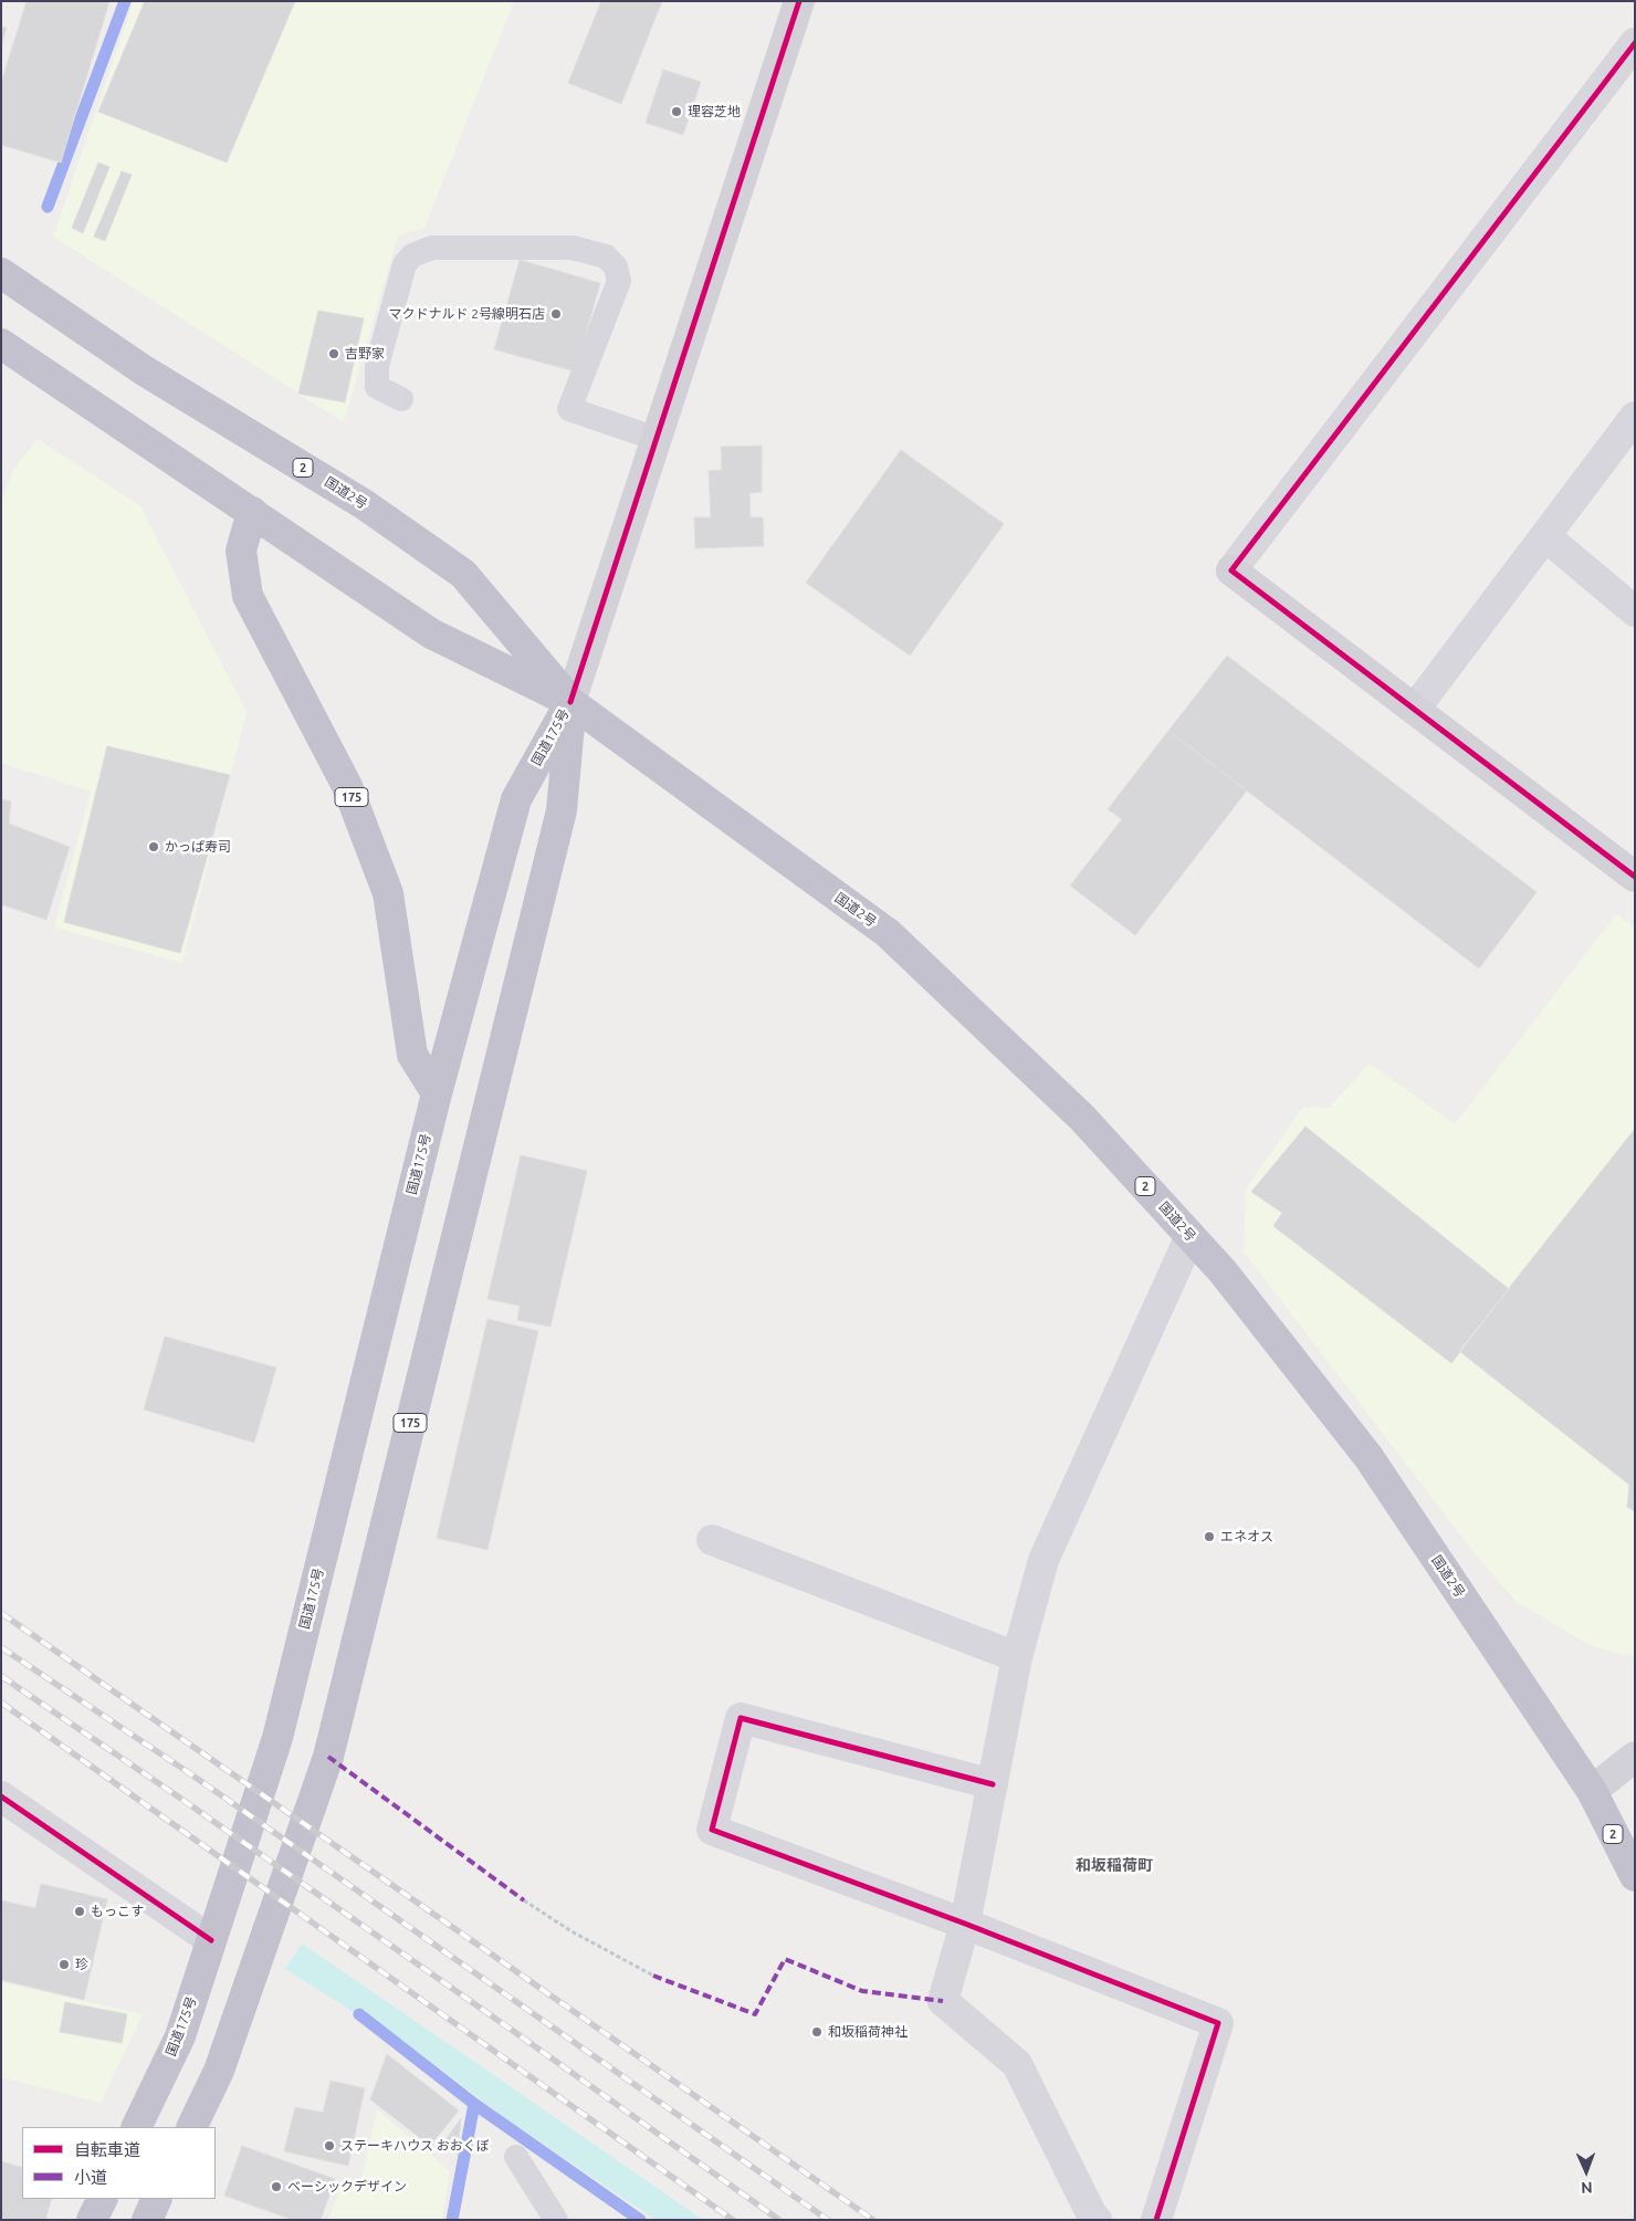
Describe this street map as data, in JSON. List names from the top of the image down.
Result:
{
  "streets": {
    "highway": [
      "2",
      "国道2号",
      "国道175号",
      "175"
    ]
  },
  "crossings": [
    ["国道2号", "国道175号"],
    ["国道2号", "175"],
    ["国道175号", "175"]
  ],
  "districts": ["和坂稲荷町"],
  "places": [
    "理容芝地",
    "マクドナルド 2号線明石店",
    "吉野家",
    "かっぱ寿司",
    "エネオス",
    "もっこす",
    "珍",
    "和坂稲荷神社",
    "ステーキハウス おおくぼ",
    "ベーシックデザイン"
  ],
  "legend": ["自転車道", "小道"],
  "north": "bottom"
}
